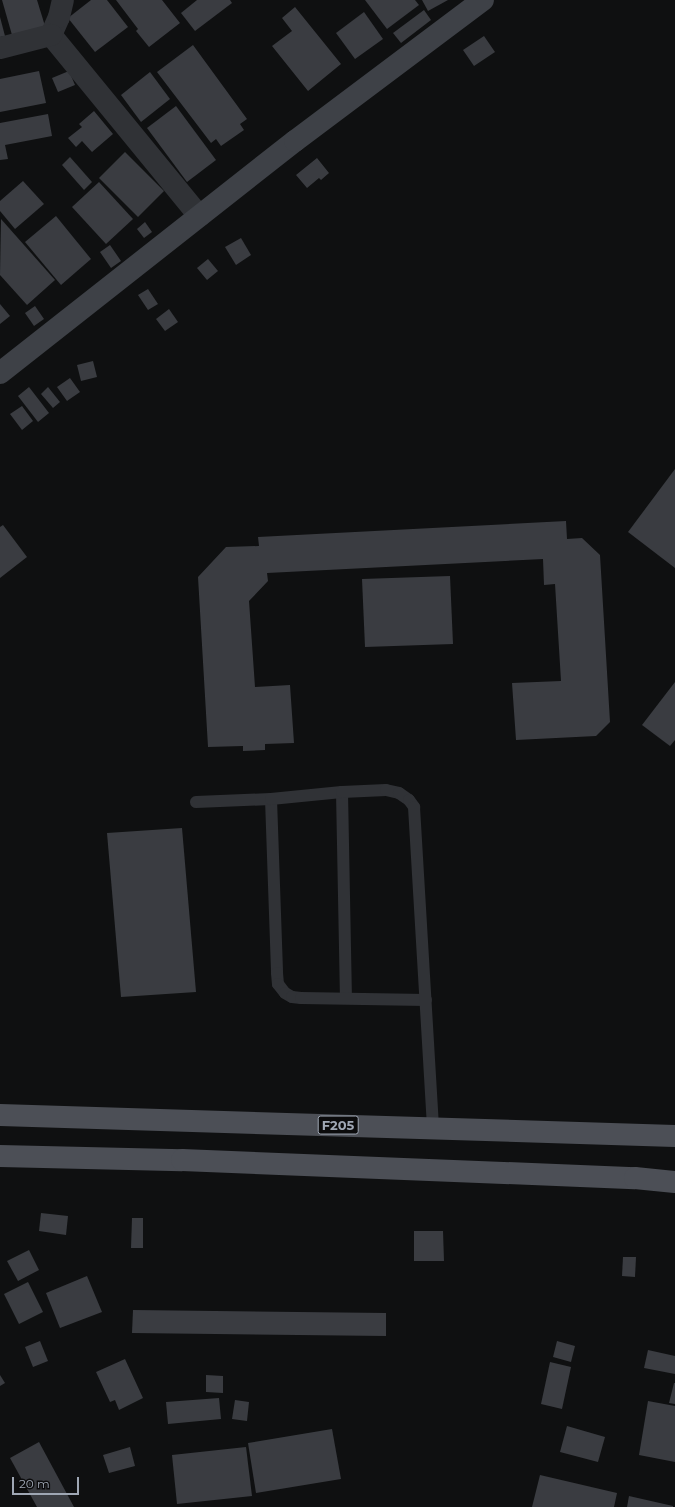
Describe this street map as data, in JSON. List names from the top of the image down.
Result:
{
  "streets": {
    "main road": ["F205"]
  },
  "scale_bar": "20 m"
}
